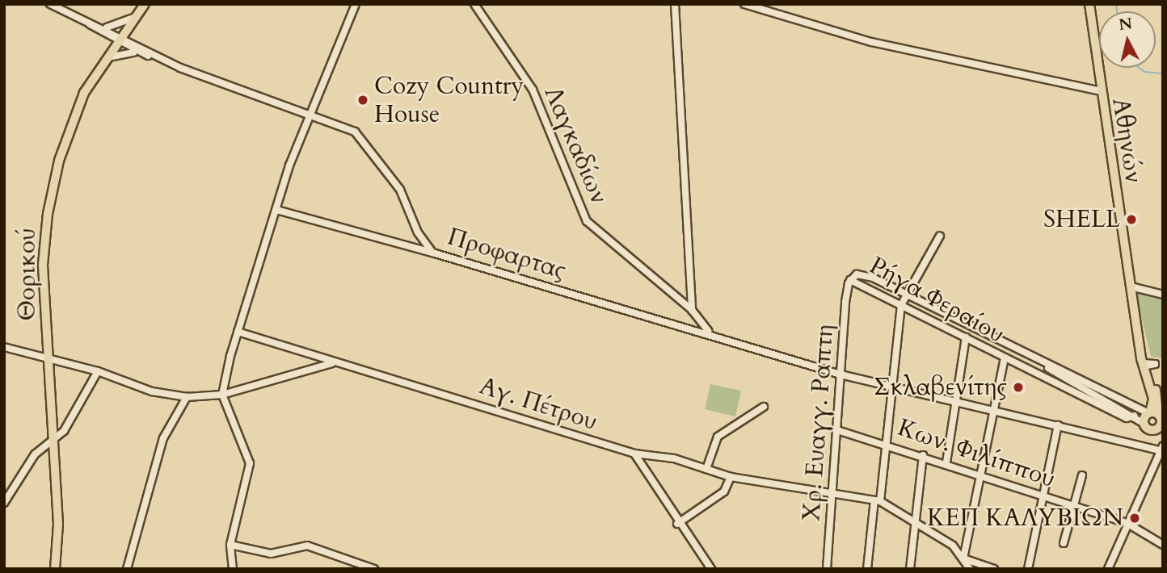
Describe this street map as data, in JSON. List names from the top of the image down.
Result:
{
  "streets": {
    "main road": ["Αθηνών", "Θορικού"],
    "street": [
      "Λαγκαδίων",
      "Προφαρτας",
      "Ρήγα Φεραίου",
      "Αγ. Πέτρου",
      "Χρ. Ευαγγ. Ραπτη",
      "Κων. Φιλίππου"
    ]
  },
  "crossings": [
    ["Αθηνών", "Ρήγα Φεραίου"],
    ["Λαγκαδίων", "Προφαρτας"],
    ["Προφαρτας", "Θορικού"],
    ["Προφαρτας", "Χρ. Ευαγγ. Ραπτη"],
    ["Ρήγα Φεραίου", "Χρ. Ευαγγ. Ραπτη"],
    ["Αγ. Πέτρου", "Χρ. Ευαγγ. Ραπτη"],
    ["Χρ. Ευαγγ. Ραπτη", "Κων. Φιλίππου"]
  ],
  "places": [
    "Cozy Country House",
    "SHELL",
    "Σκλαβενίτης",
    "ΚΕΠ ΚΑΛΥΒΙΩΝ"
  ],
  "north": "top"
}
